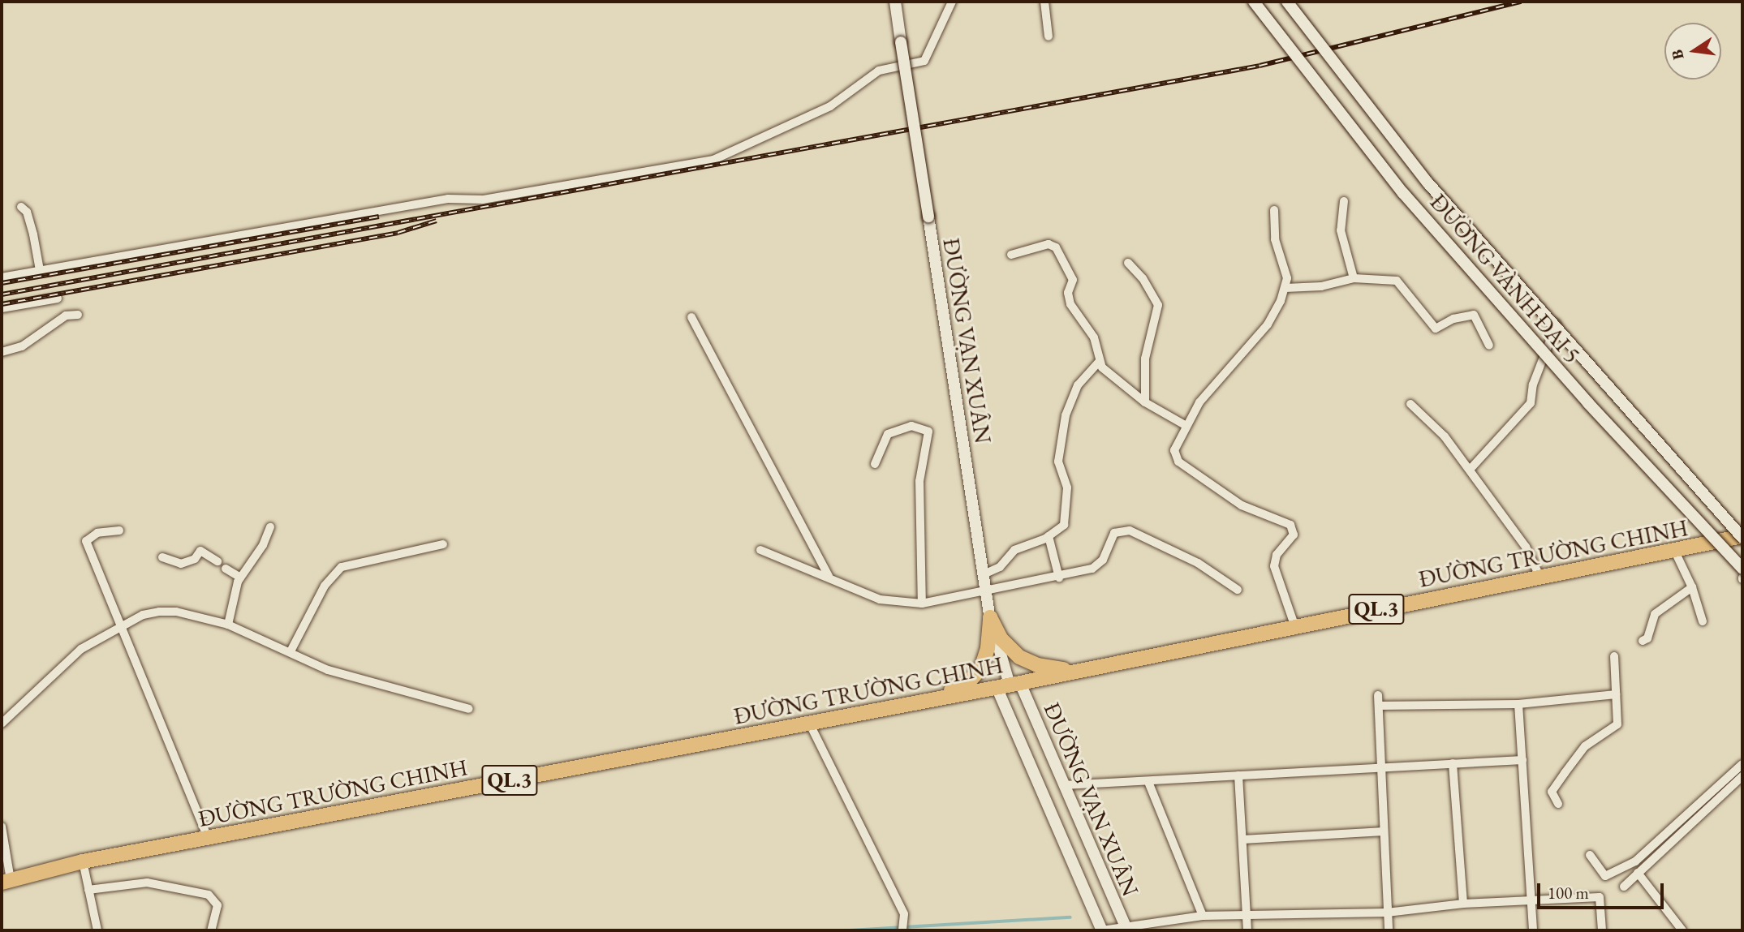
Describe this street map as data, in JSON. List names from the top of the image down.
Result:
{
  "streets": {
    "highway": ["ĐƯỜNG TRƯỜNG CHINH", "QL.3"],
    "main road": ["ĐƯỜNG VÀNH ĐAI 5", "ĐƯỜNG VẠN XUÂN"]
  },
  "crossings": [
    ["ĐƯỜNG VÀNH ĐAI 5", "ĐƯỜNG TRƯỜNG CHINH"],
    ["ĐƯỜNG VẠN XUÂN", "ĐƯỜNG TRƯỜNG CHINH"]
  ],
  "scale_bar": "100 m",
  "north": "left"
}
